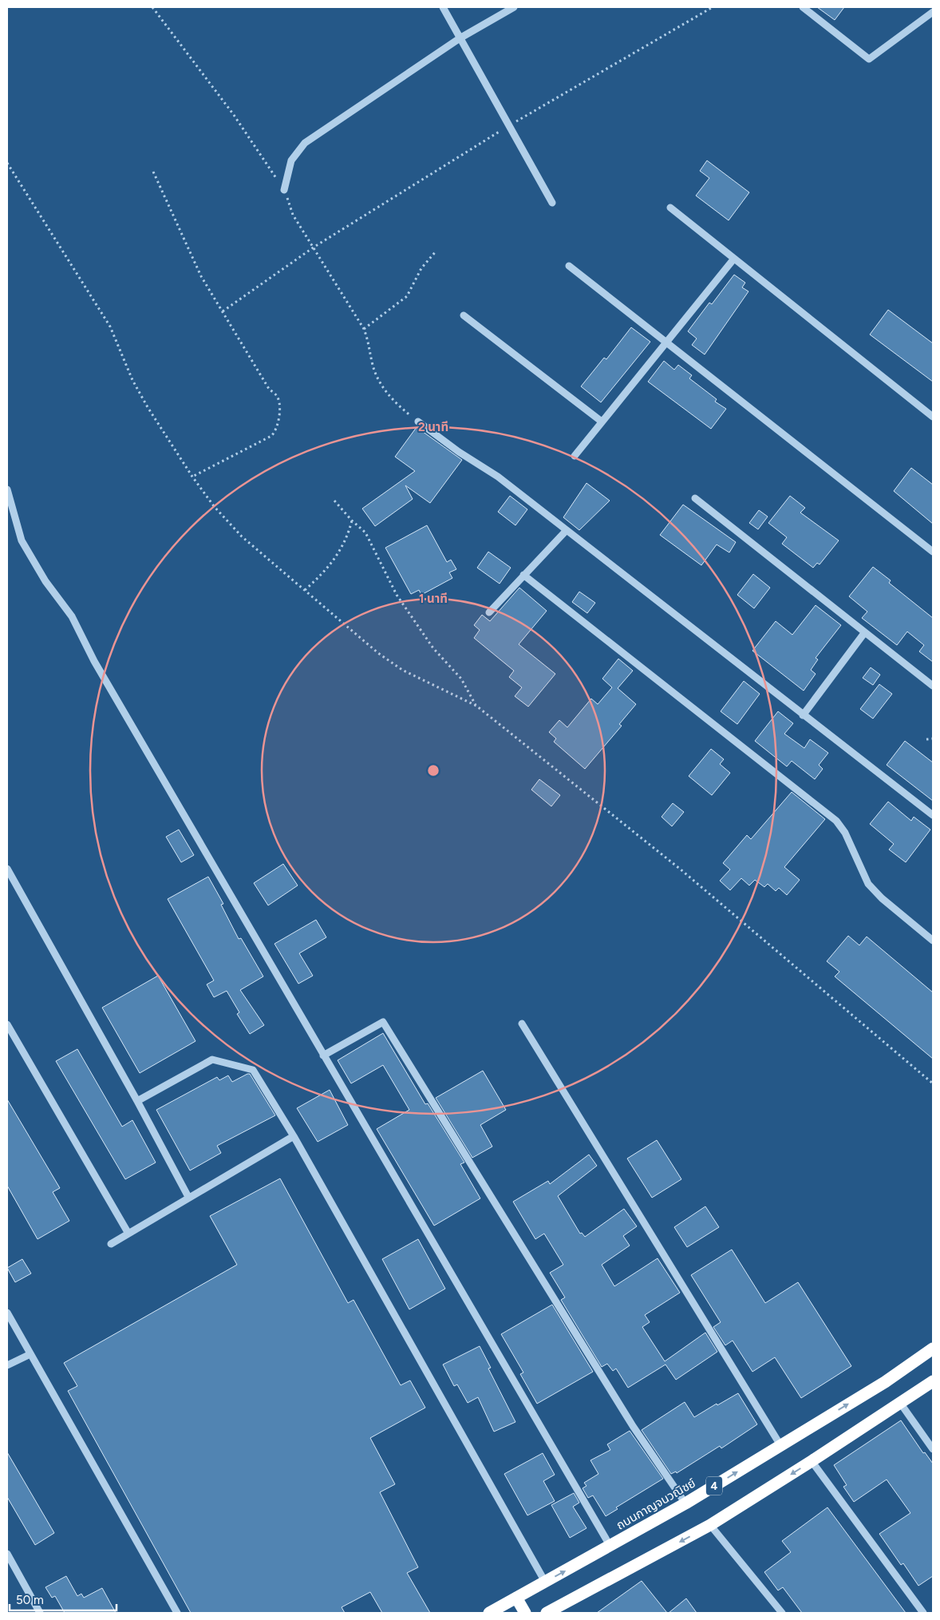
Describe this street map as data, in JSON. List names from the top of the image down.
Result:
{
  "streets": {
    "highway": ["4", "ถนนกาญจนวณิชย์"]
  },
  "scale_bar": "50 m",
  "rings": ["2 นาที", "1 นาที"]
}
